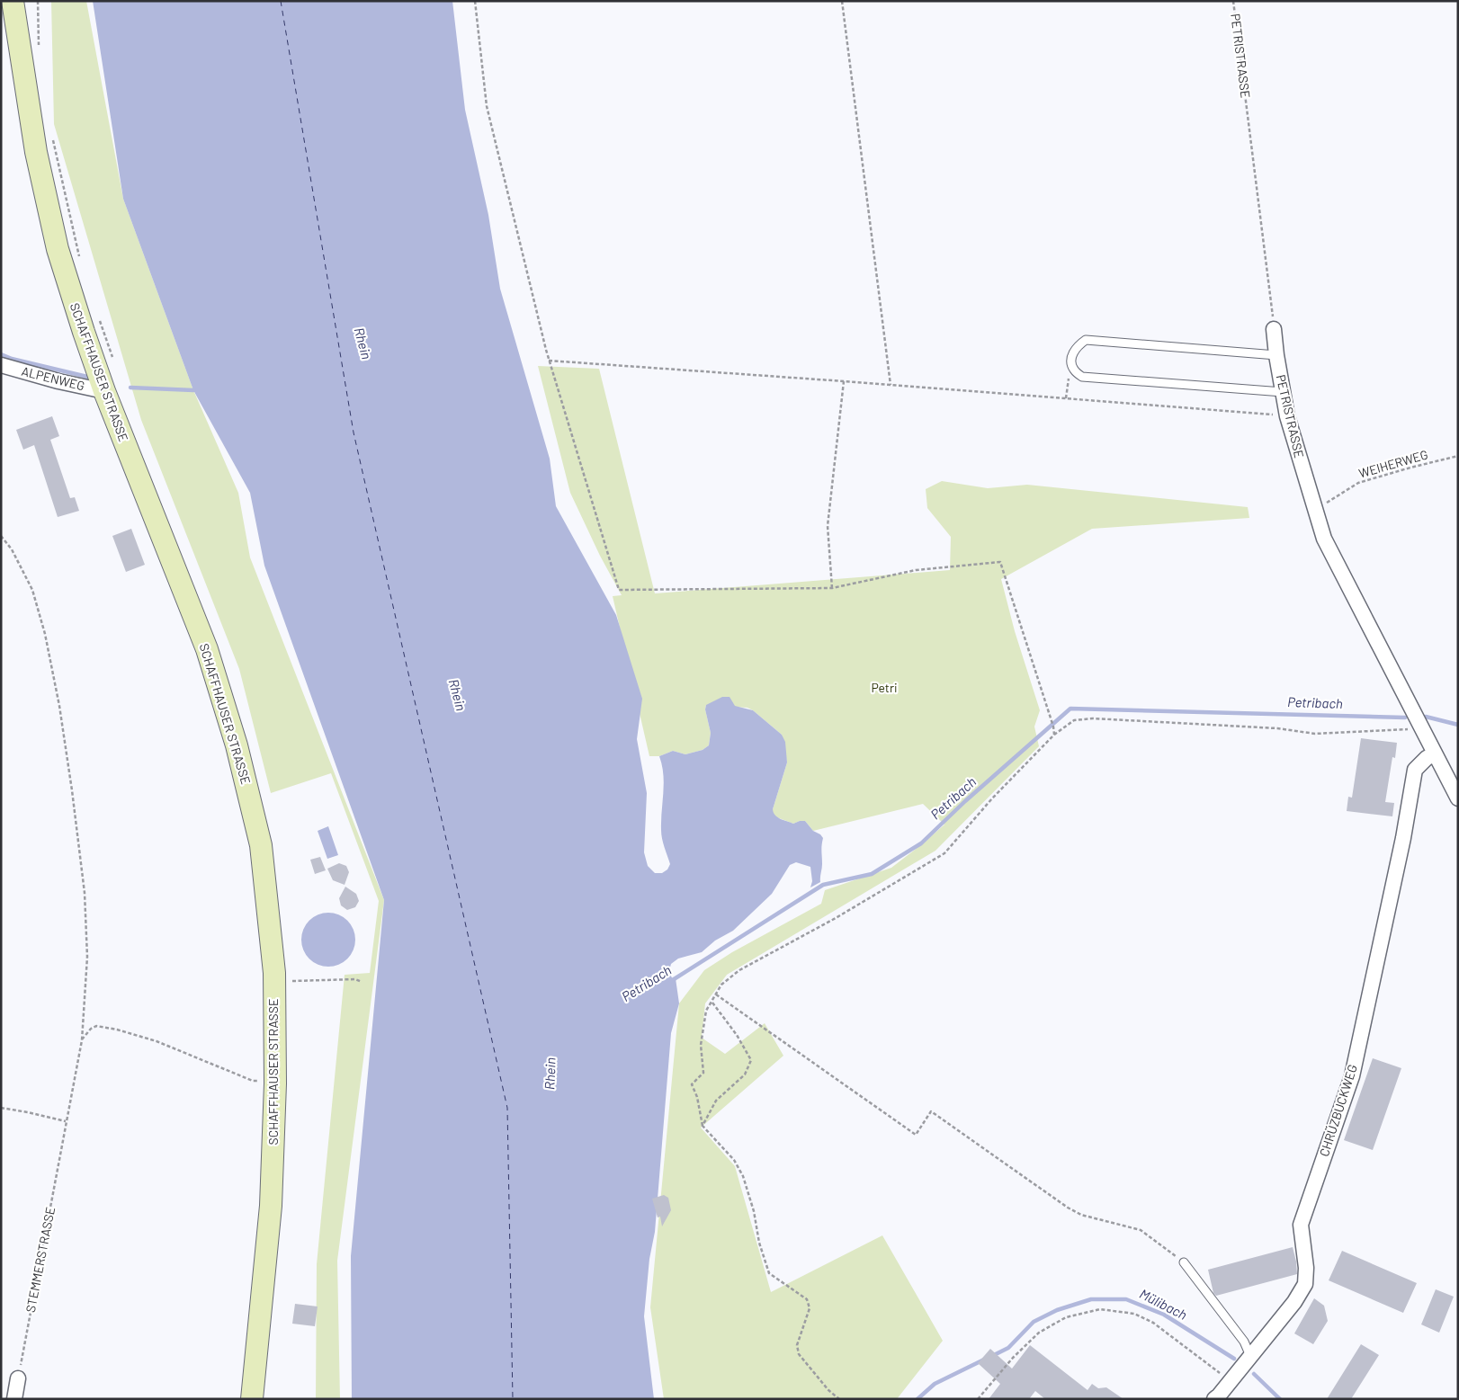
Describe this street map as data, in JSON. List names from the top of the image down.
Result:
{
  "streets": {
    "main road": ["SCHAFFHAUSER STRASSE"],
    "street": ["PETRISTRASSE", "ALPENWEG", "CHRÜZBUCKWEG"],
    "path": ["WEIHERWEG", "STEMMERSTRASSE"]
  },
  "crossings": [
    ["PETRISTRASSE", "WEIHERWEG"],
    ["PETRISTRASSE", "CHRÜZBUCKWEG"],
    ["SCHAFFHAUSER STRASSE", "ALPENWEG"]
  ],
  "water": ["Rhein", "Petribach", "Mülibach"],
  "parks": ["Petri"]
}
